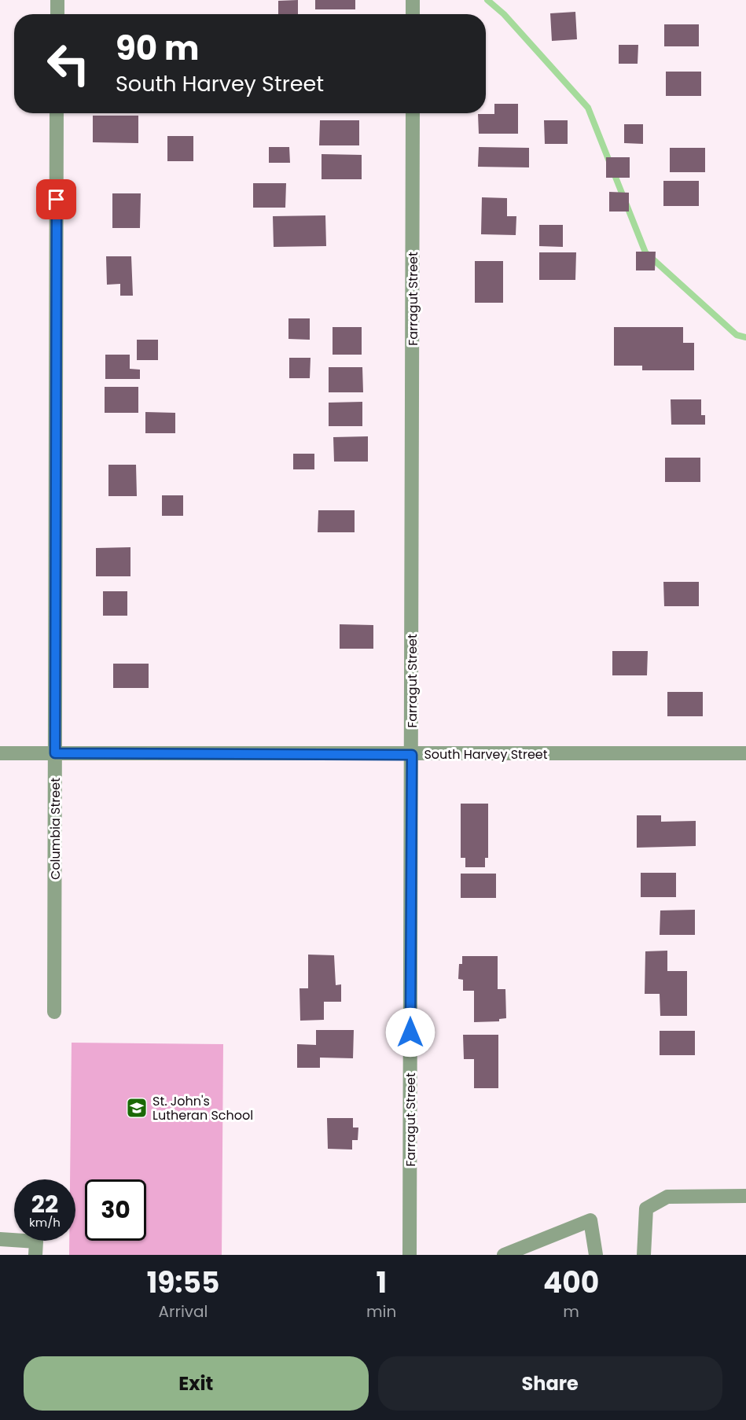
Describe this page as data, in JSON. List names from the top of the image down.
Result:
{
  "streets": {
    "street": ["Farragut Street", "South Harvey Street", "Columbia Street"]
  },
  "crossings": [
    ["Farragut Street", "South Harvey Street"],
    ["South Harvey Street", "Columbia Street"]
  ],
  "places": {
    "school or university": ["St. John's Lutheran School"]
  },
  "page": {
    "turn": ["90 m", "South Harvey Street"],
    "speed": "22 km/h",
    "limit": "30",
    "eta": [
      "19:55",
      "Arrival",
      "1",
      "min",
      "400",
      "m"
    ],
    "buttons": ["Exit", "Share"]
  }
}
